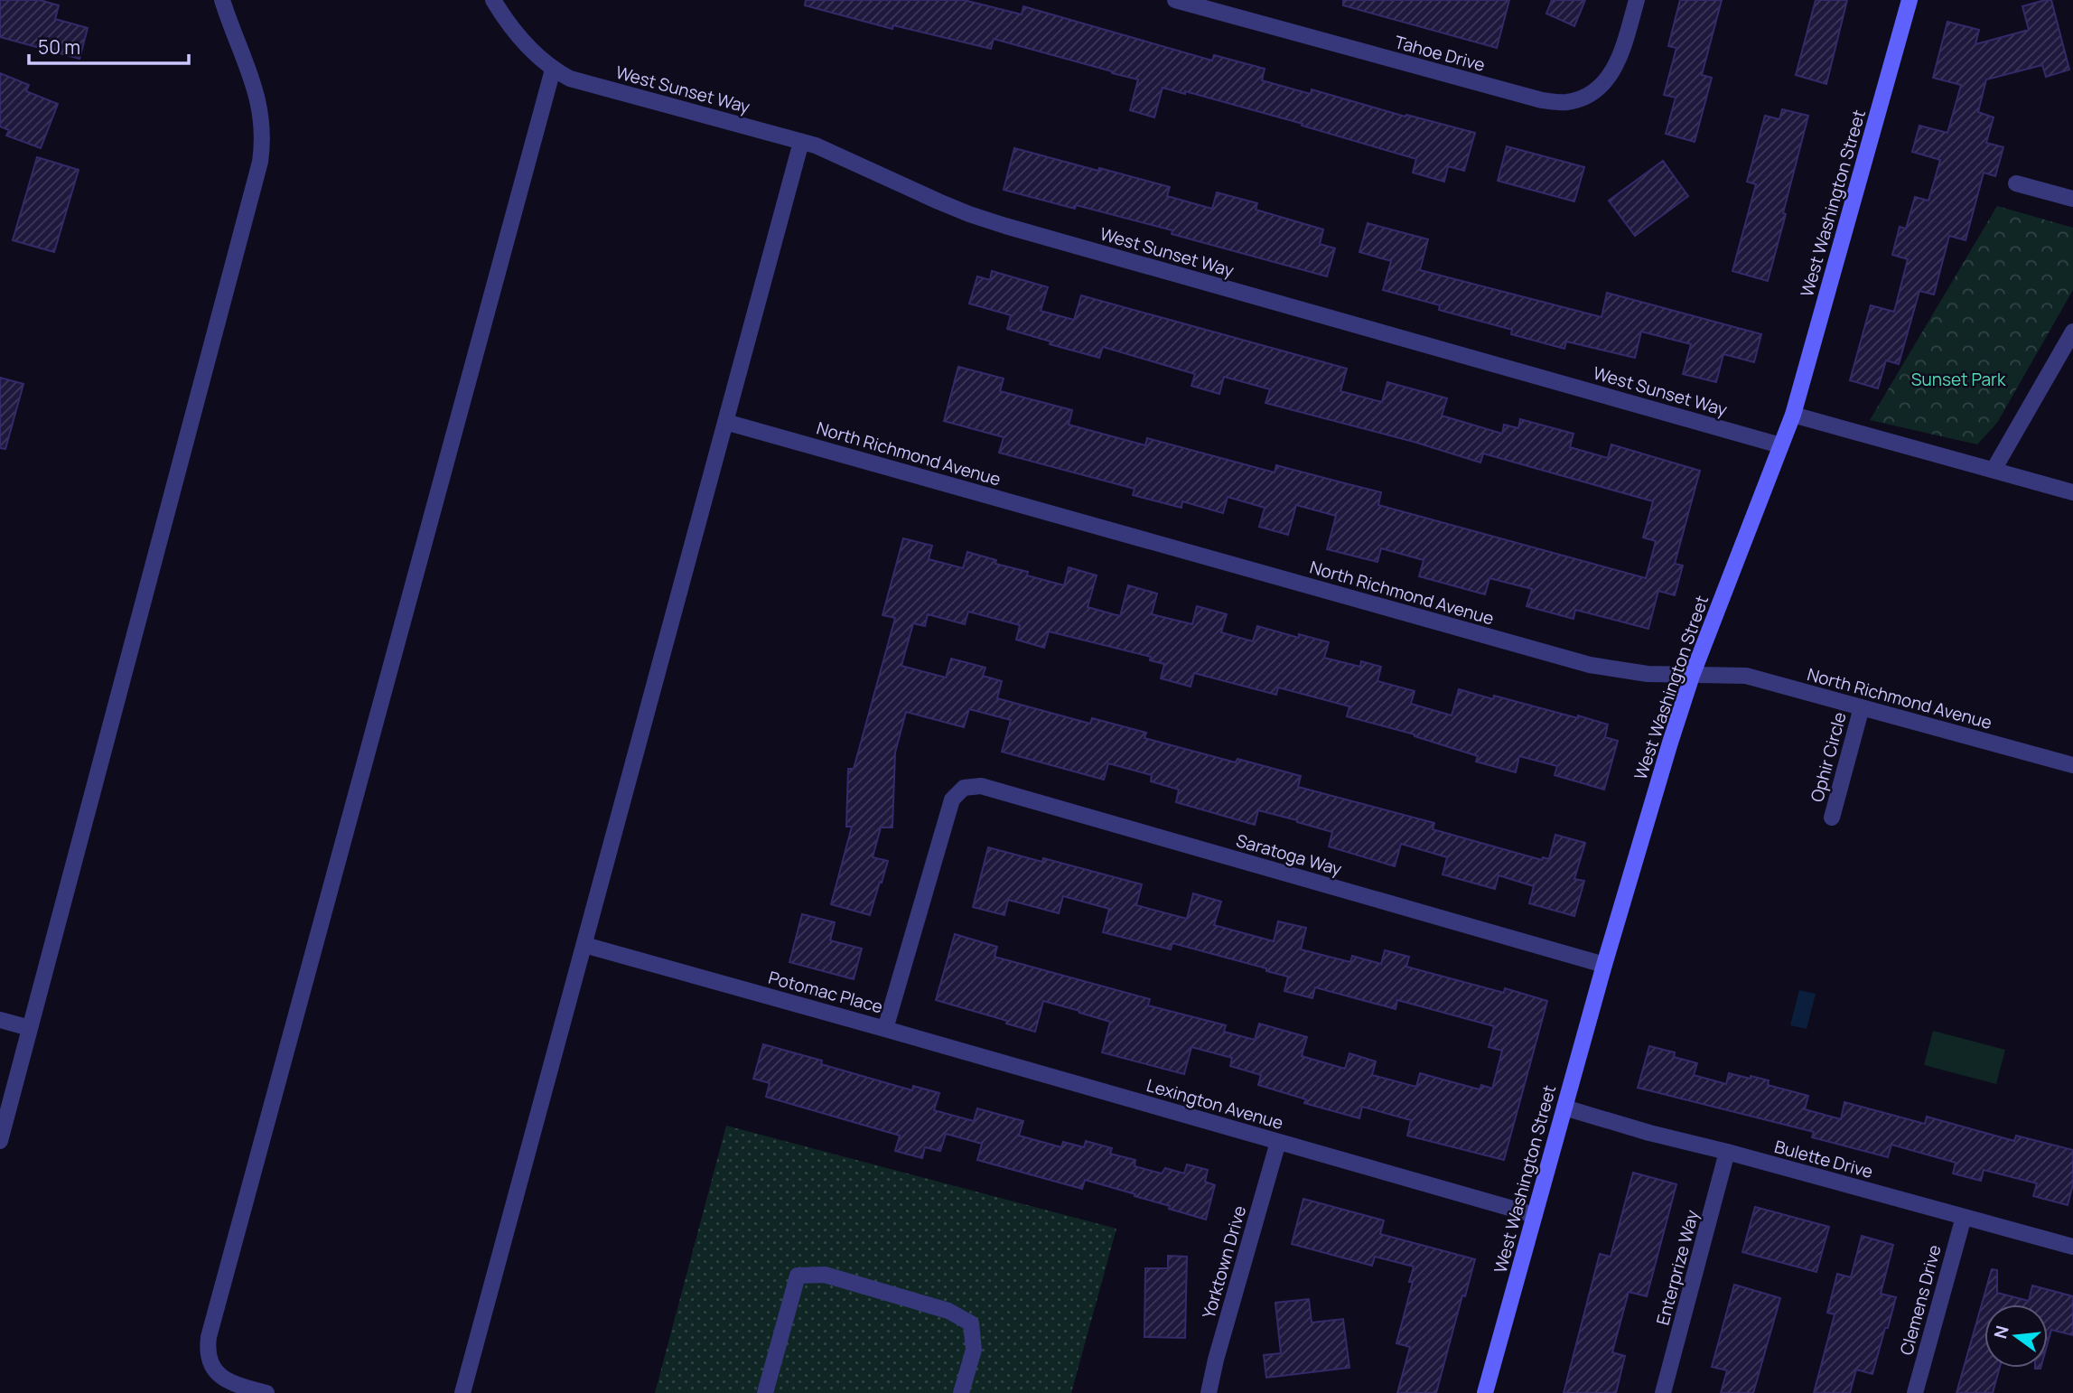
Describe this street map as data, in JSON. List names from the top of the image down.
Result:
{
  "streets": {
    "street": [
      "Tahoe Drive",
      "West Sunset Way",
      "West Washington Street",
      "North Richmond Avenue",
      "Ophir Circle",
      "Saratoga Way",
      "Potomac Place",
      "Lexington Avenue",
      "Bulette Drive",
      "Yorktown Drive",
      "Enterprize Way",
      "Clemens Drive"
    ]
  },
  "crossings": [
    ["West Sunset Way", "West Washington Street"],
    ["West Washington Street", "North Richmond Avenue"],
    ["West Washington Street", "Saratoga Way"],
    ["West Washington Street", "Lexington Avenue"],
    ["West Washington Street", "Bulette Drive"],
    ["North Richmond Avenue", "Ophir Circle"],
    ["Saratoga Way", "Potomac Place"],
    ["Potomac Place", "Lexington Avenue"],
    ["Lexington Avenue", "Yorktown Drive"],
    ["Bulette Drive", "Enterprize Way"],
    ["Bulette Drive", "Clemens Drive"]
  ],
  "parks": ["Sunset Park"],
  "scale_bar": "50 m",
  "north": "left"
}
